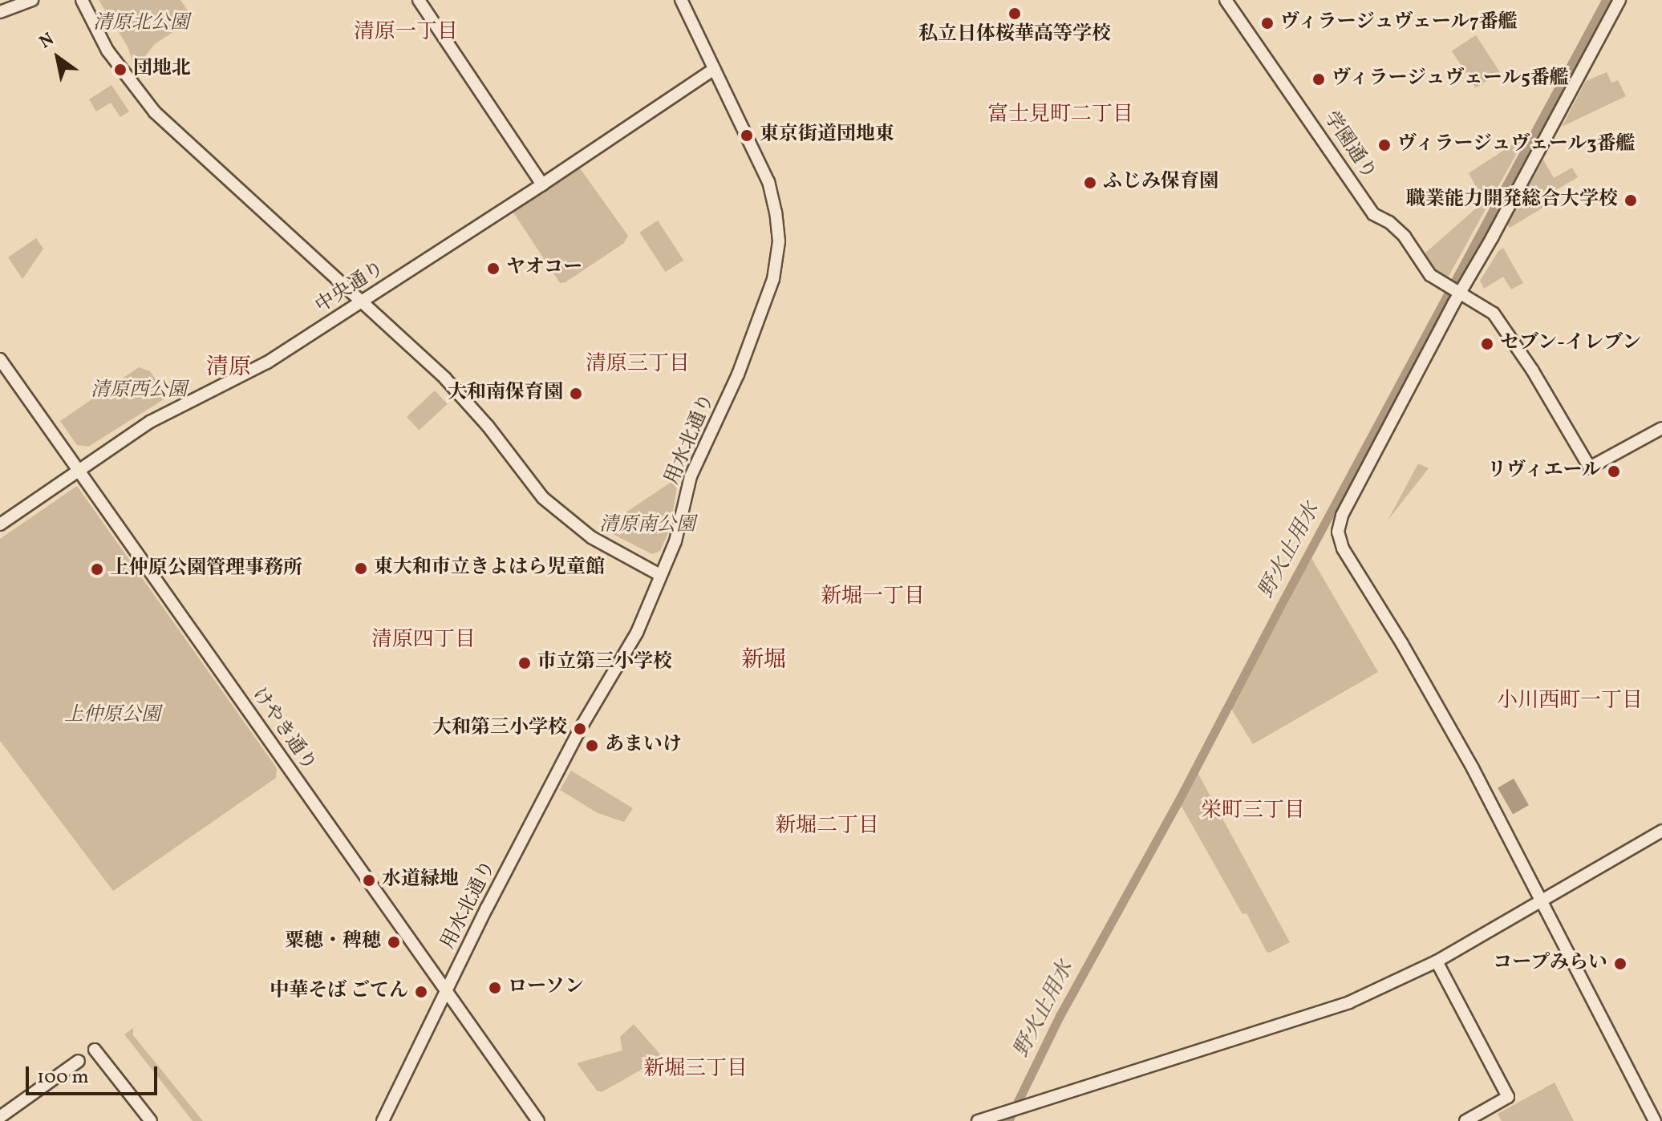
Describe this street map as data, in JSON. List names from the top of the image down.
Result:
{
  "streets": {
    "street": [
      "学園通り",
      "中央通り",
      "用水北通り",
      "けやき通り"
    ]
  },
  "crossings": [
    ["中央通り", "用水北通り"],
    ["中央通り", "けやき通り"],
    ["用水北通り", "けやき通り"]
  ],
  "districts": [
    "清原一丁目",
    "富士見町二丁目",
    "清原三丁目",
    "清原",
    "新堀一丁目",
    "清原四丁目",
    "新堀",
    "小川西町一丁目",
    "栄町三丁目",
    "新堀二丁目",
    "新堀三丁目"
  ],
  "water": ["野火止用水"],
  "parks": [
    "清原北公園",
    "清原西公園",
    "清原南公園",
    "上仲原公園"
  ],
  "places": [
    "私立日体桜華高等学校",
    "ヴィラージュヴェール7番艦",
    "団地北",
    "ヴィラージュヴェール5番艦",
    "東京街道団地東",
    "ヴィラージュヴェール3番艦",
    "ふじみ保育園",
    "職業能力開発総合大学校",
    "ヤオコー",
    "セブン-イレブン",
    "大和南保育園",
    "リヴィエール",
    "東大和市立きよはら児童館",
    "上仲原公園管理事務所",
    "市立第三小学校",
    "大和第三小学校",
    "あまいけ",
    "水道緑地",
    "粟穂・稗穂",
    "コープみらい",
    "ローソン",
    "中華そば ごてん"
  ],
  "scale_bar": "100 m",
  "north": "top left"
}
